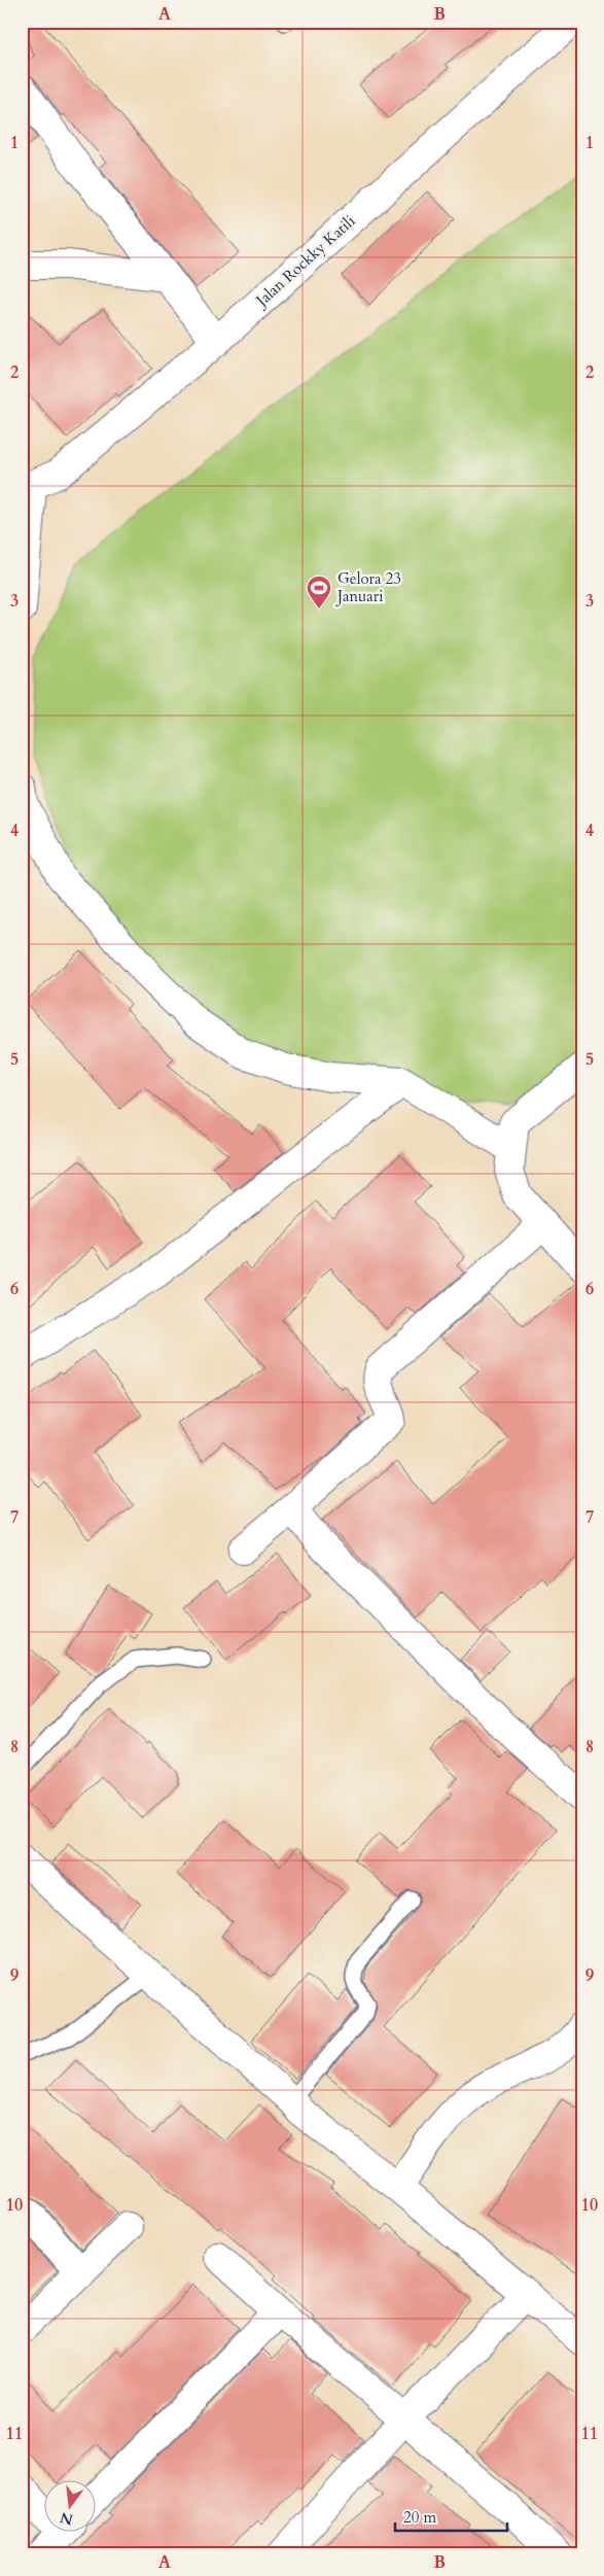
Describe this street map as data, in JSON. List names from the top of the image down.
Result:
{
  "streets": {
    "street": ["Jalan Rockky Katili"]
  },
  "places": {
    "sports": ["Gelora 23 Januari"]
  },
  "scale_bar": "20 m",
  "north": "bottom",
  "grid": {
    "columns": ["A", "B"],
    "rows": [
      "1",
      "2",
      "3",
      "4",
      "5",
      "6",
      "7",
      "8",
      "9",
      "10",
      "11"
    ]
  }
}
